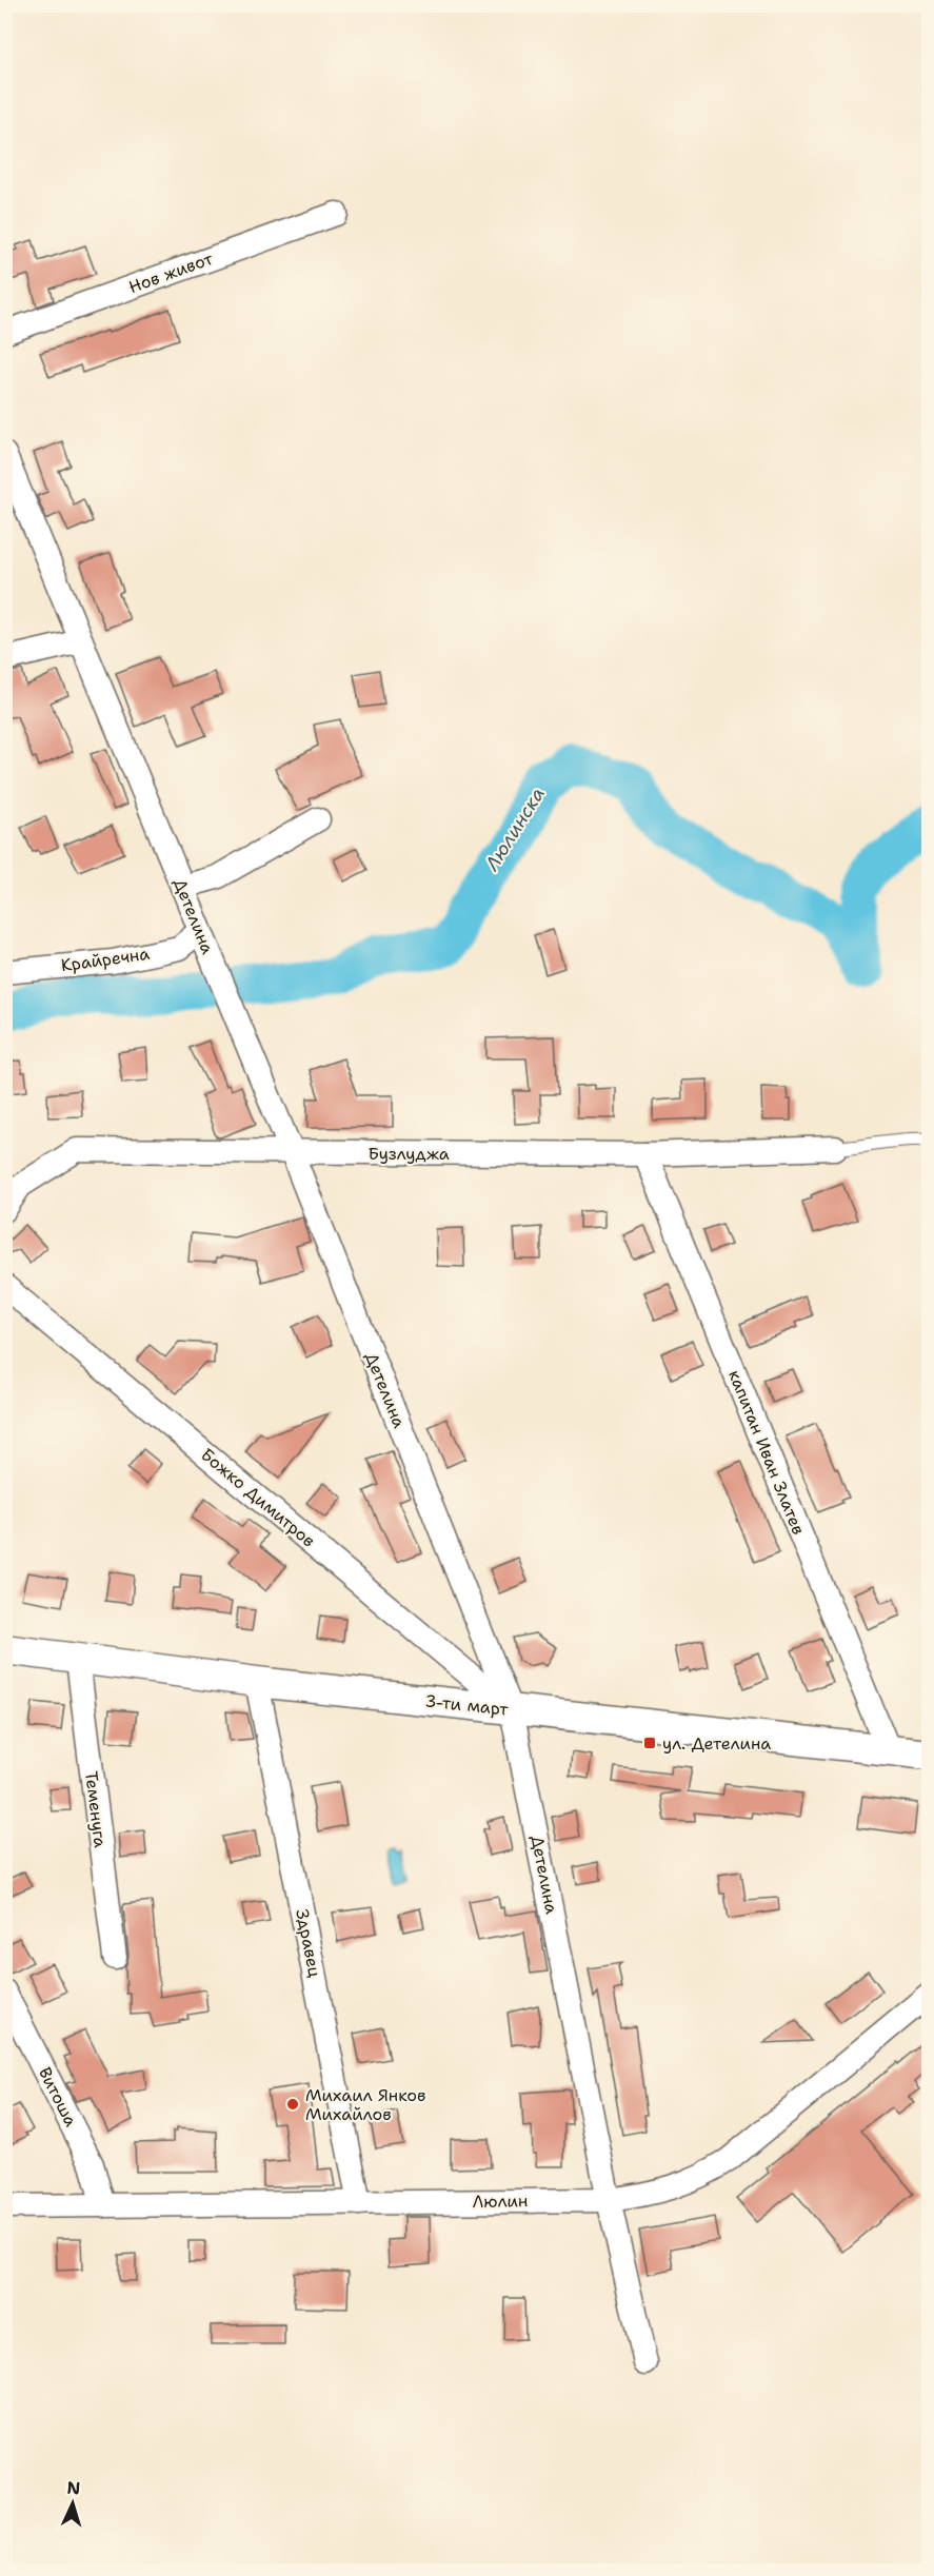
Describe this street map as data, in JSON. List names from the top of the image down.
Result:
{
  "streets": {
    "street": [
      "Нов живот",
      "Детелина",
      "Крайречна",
      "Бузлуджа",
      "капитан Иван Златев",
      "Божко Димитров",
      "3-ти март",
      "Теменуга",
      "Здравец",
      "Витоша",
      "Люлин"
    ]
  },
  "crossings": [
    ["Детелина", "Крайречна"],
    ["Детелина", "Бузлуджа"],
    ["Детелина", "Божко Димитров"],
    ["Детелина", "3-ти март"],
    ["Детелина", "Люлин"],
    ["Бузлуджа", "капитан Иван Златев"],
    ["капитан Иван Златев", "3-ти март"],
    ["Божко Димитров", "3-ти март"],
    ["3-ти март", "Теменуга"],
    ["3-ти март", "Здравец"],
    ["Здравец", "Люлин"],
    ["Витоша", "Люлин"]
  ],
  "water": ["Люлинска"],
  "places": {
    "transit": ["ул. Детелина"],
    "other": ["Михаил Янков Михайлов"]
  },
  "north": "top"
}
